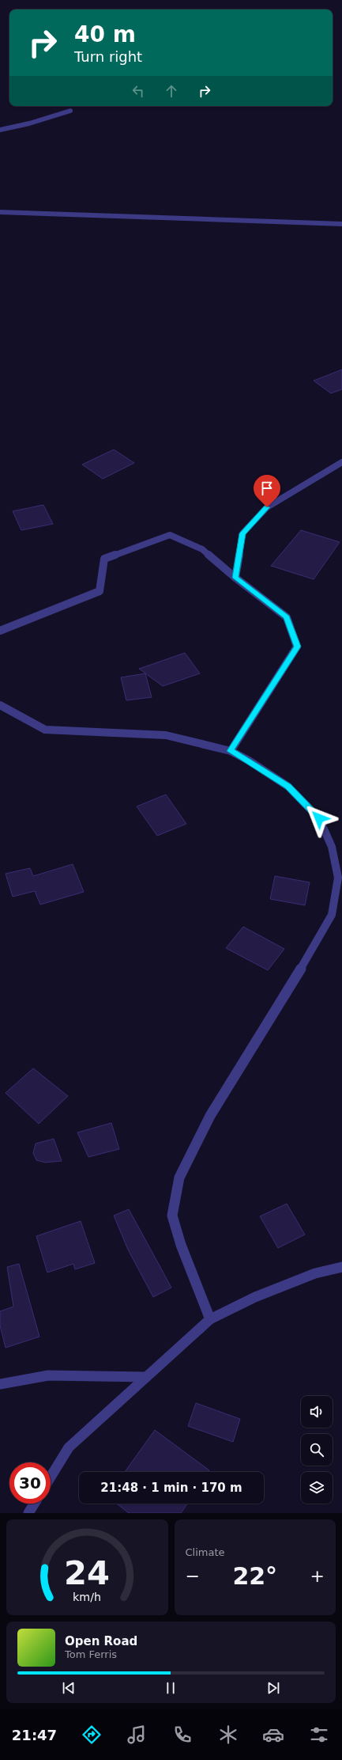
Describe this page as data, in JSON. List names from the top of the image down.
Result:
{
  "page": {
    "turn": ["40 m", "Turn right"],
    "limit": "30",
    "trip": "21:48 · 1 min · 170 m",
    "tile": "Climate",
    "heat": ["−", "22°", "+"],
    "song": ["Open Road", "Tom Ferris"],
    "tabs": "21:47",
    "gauge": ["24", "km/h"]
  }
}
